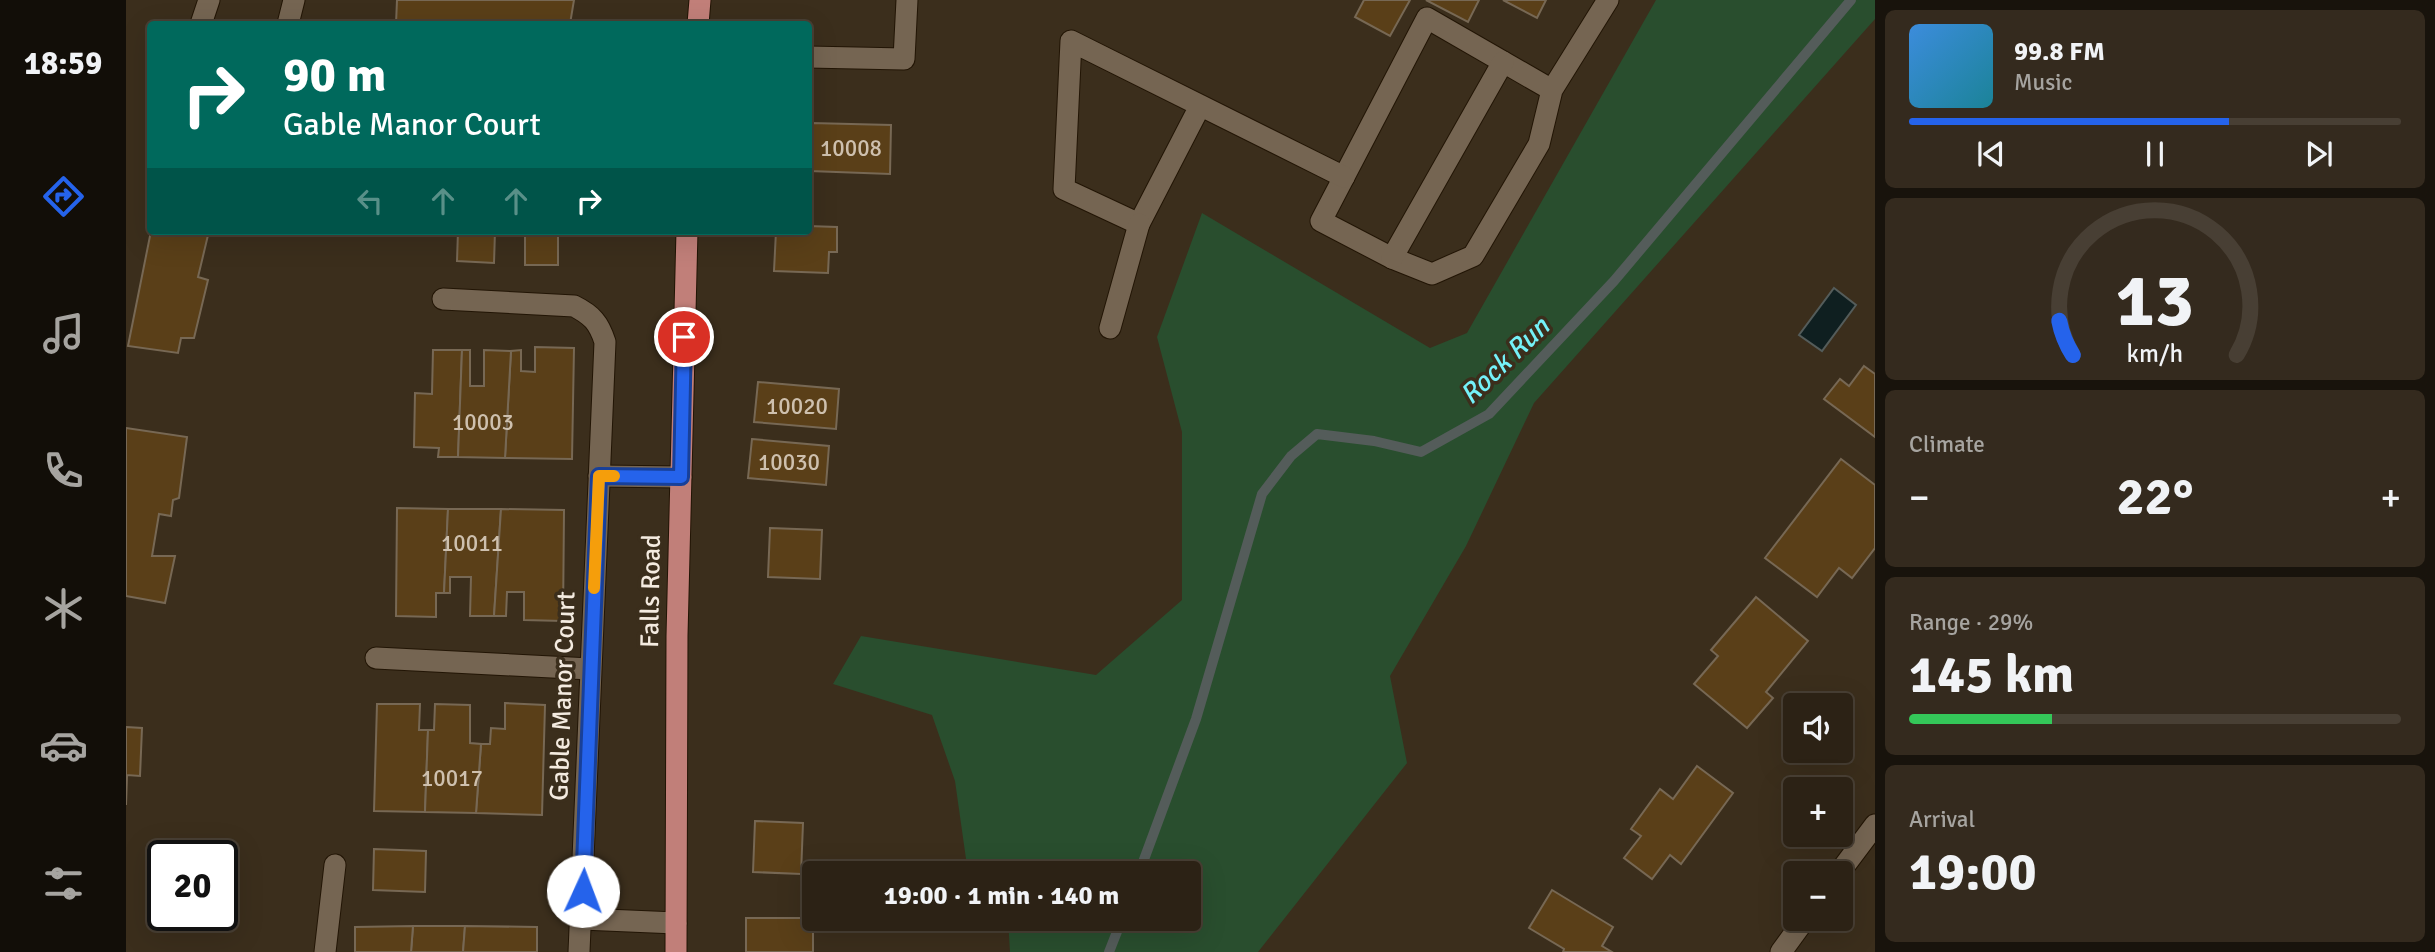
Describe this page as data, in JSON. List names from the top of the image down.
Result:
{
  "streets": {
    "main road": ["Falls Road"],
    "street": ["Gable Manor Court"]
  },
  "water": ["Rock Run"],
  "house_numbers": [
    "10008",
    "10020",
    "10003",
    "10030",
    "10011",
    "10017"
  ],
  "page": {
    "tabs": "18:59",
    "turn": ["90 m", "Gable Manor Court"],
    "song": ["99.8 FM", "Music"],
    "tile": [
      "Climate",
      ["Range · 29%", "145 km"],
      ["Arrival", "19:00"]
    ],
    "heat": ["−", "22°", "+"],
    "map_buttons": ["+", "−"],
    "limit": "20",
    "trip": "19:00 · 1 min · 140 m",
    "gauge": ["13", "km/h"]
  }
}
